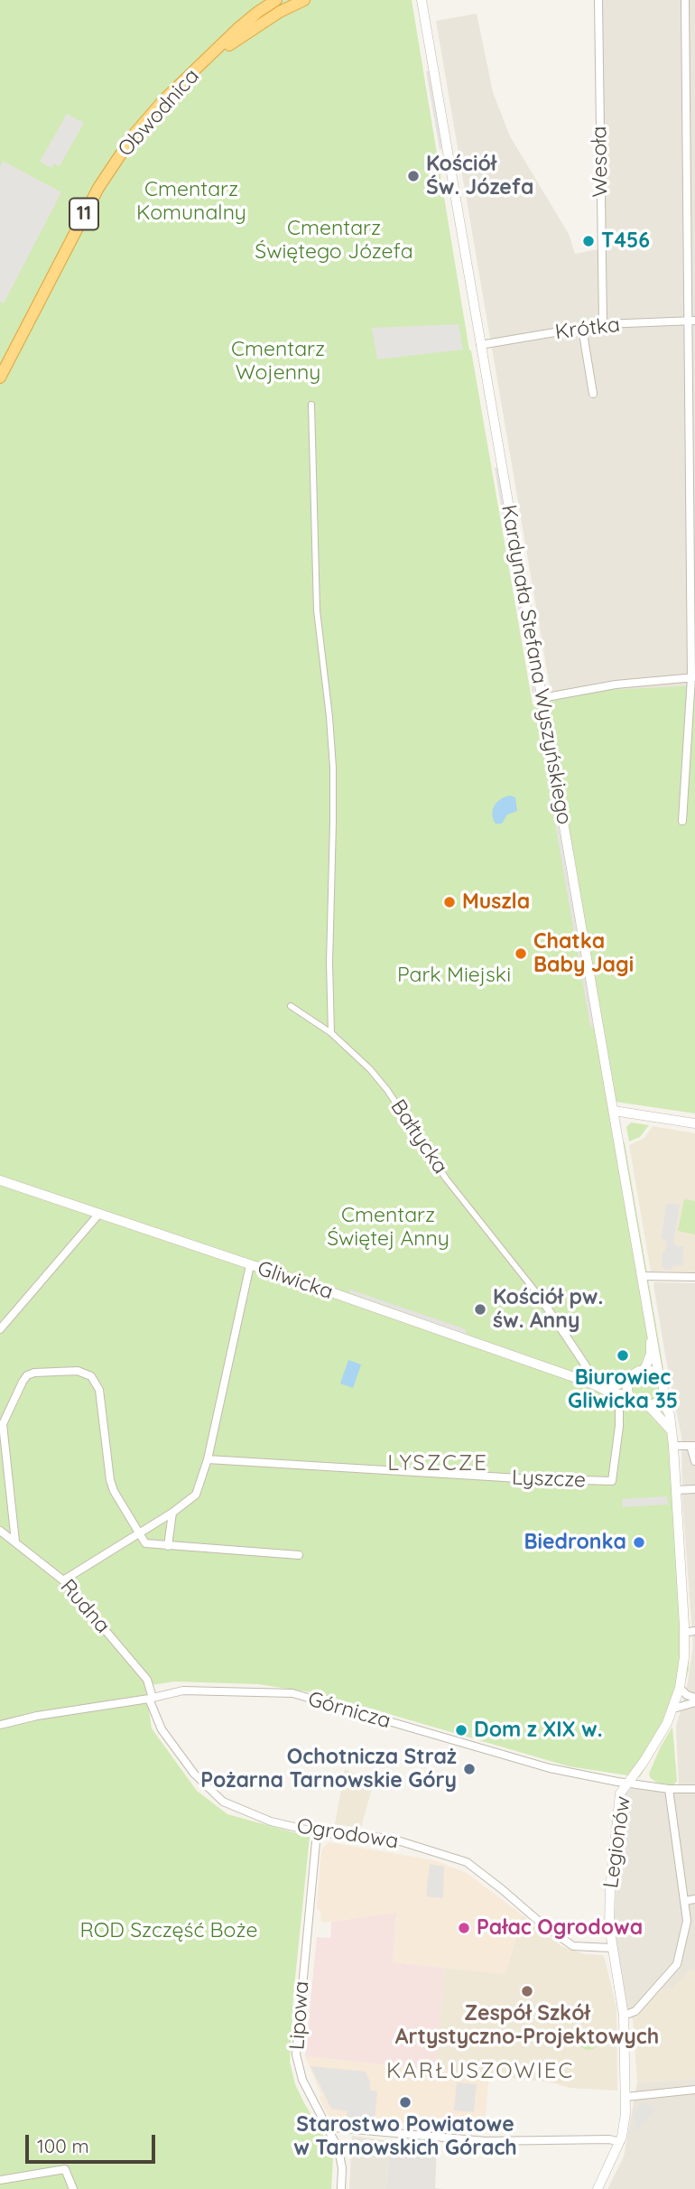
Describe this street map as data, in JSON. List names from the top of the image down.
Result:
{
  "streets": {
    "highway": ["Obwodnica", "11"],
    "street": [
      "Wesoła",
      "Krótka",
      "Kardynała Stefana Wyszyńskiego",
      "Bałtycka",
      "Gliwicka",
      "Lyszcze",
      "Rudna",
      "Górnicza",
      "Ogrodowa",
      "Legionów",
      "Lipowa"
    ]
  },
  "crossings": [
    ["Wesoła", "Krótka"],
    ["Krótka", "Kardynała Stefana Wyszyńskiego"],
    ["Kardynała Stefana Wyszyńskiego", "Gliwicka"],
    ["Kardynała Stefana Wyszyńskiego", "Legionów"],
    ["Bałtycka", "Gliwicka"],
    ["Gliwicka", "Lyszcze"],
    ["Gliwicka", "Legionów"],
    ["Rudna", "Górnicza"],
    ["Rudna", "Ogrodowa"],
    ["Górnicza", "Ogrodowa"],
    ["Górnicza", "Legionów"],
    ["Ogrodowa", "Legionów"],
    ["Ogrodowa", "Lipowa"]
  ],
  "districts": ["LYSZCZE", "KARŁUSZOWIEC"],
  "parks": [
    "Cmentarz Komunalny",
    "Cmentarz Świętego Józefa",
    "Cmentarz Wojenny",
    "Park Miejski",
    "Cmentarz Świętej Anny",
    "ROD Szczęść Boże"
  ],
  "places": [
    "Kościół Św. Józefa",
    "T456",
    "Muszla",
    "Chatka Baby Jagi",
    "Kościół pw. św. Anny",
    "Biurowiec Gliwicka 35",
    "Biedronka",
    "Dom z XIX w.",
    "Ochotnicza Straż Pożarna Tarnowskie Góry",
    "Pałac Ogrodowa",
    "Zespół Szkół Artystyczno-Projektowych",
    "Starostwo Powiatowe w Tarnowskich Górach"
  ],
  "scale_bar": "100 m"
}
